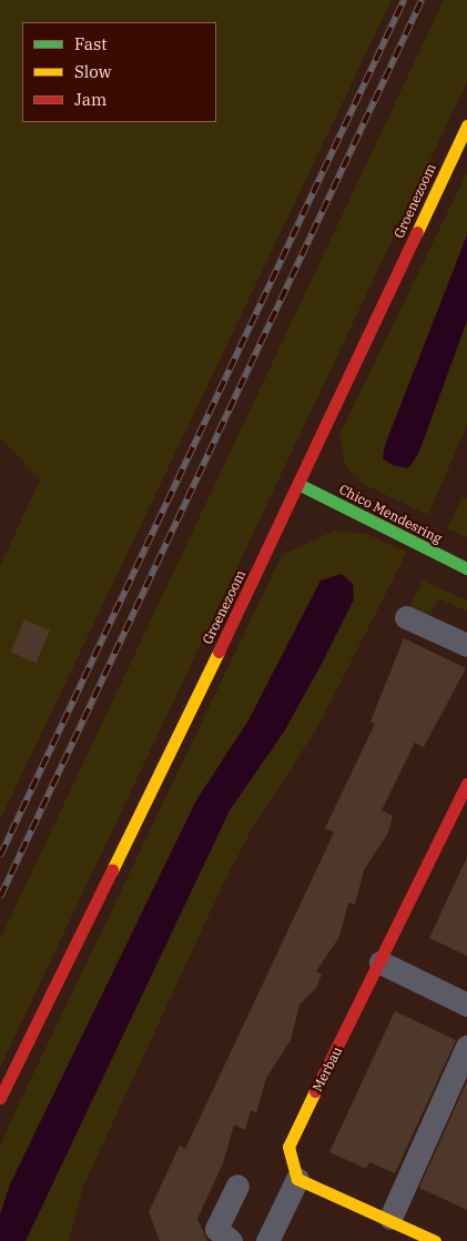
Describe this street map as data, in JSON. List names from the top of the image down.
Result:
{
  "streets": {
    "street": ["Groenezoom", "Chico Mendesring", "Merbau"]
  },
  "crossings": [
    ["Groenezoom", "Chico Mendesring"]
  ],
  "legend": ["Fast", "Slow", "Jam"]
}
